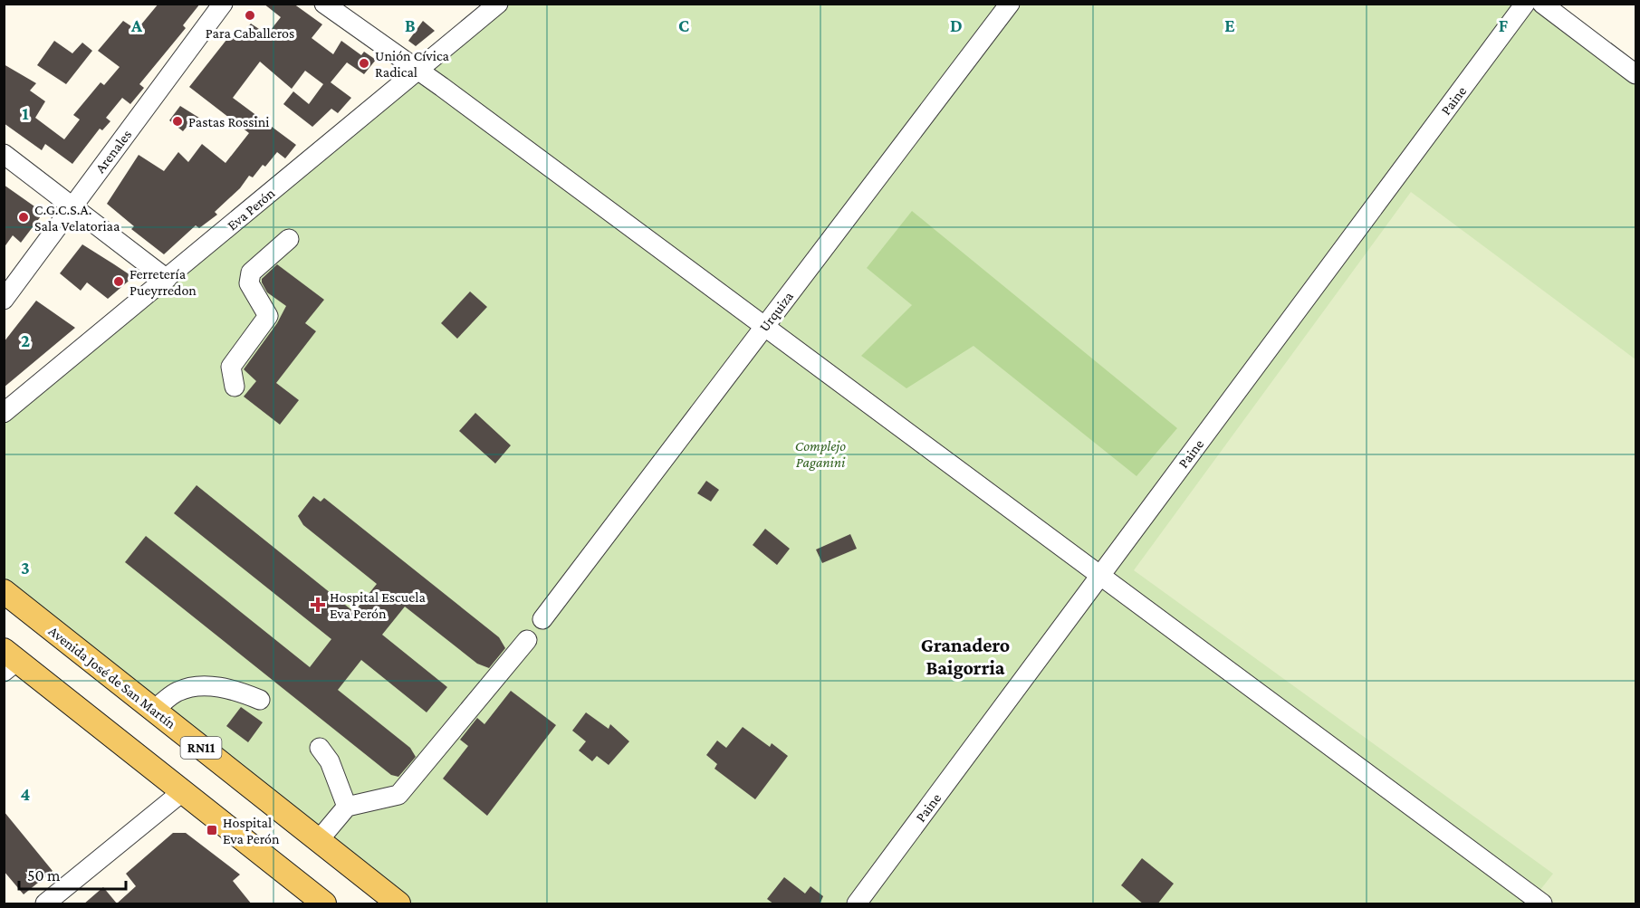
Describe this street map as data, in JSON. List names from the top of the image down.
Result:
{
  "streets": {
    "main road": ["Avenida José de San Martín", "RN11"],
    "street": [
      "Paine",
      "Arenales",
      "Eva Perón",
      "Urquiza"
    ]
  },
  "districts": ["Granadero Baigorria"],
  "parks": ["Complejo Paganini"],
  "places": {
    "other": [
      "Para Caballeros",
      "Unión Cívica Radical",
      "Pastas Rossini",
      "C.G.C.S.A. Sala Velatoriaa",
      "Ferretería Pueyrredon"
    ],
    "health": ["Hospital Escuela Eva Perón"],
    "transit": ["Hospital Eva Perón"]
  },
  "scale_bar": "50 m",
  "grid": {
    "columns": [
      "A",
      "B",
      "C",
      "D",
      "E",
      "F"
    ],
    "rows": [
      "1",
      "2",
      "3",
      "4"
    ]
  }
}
